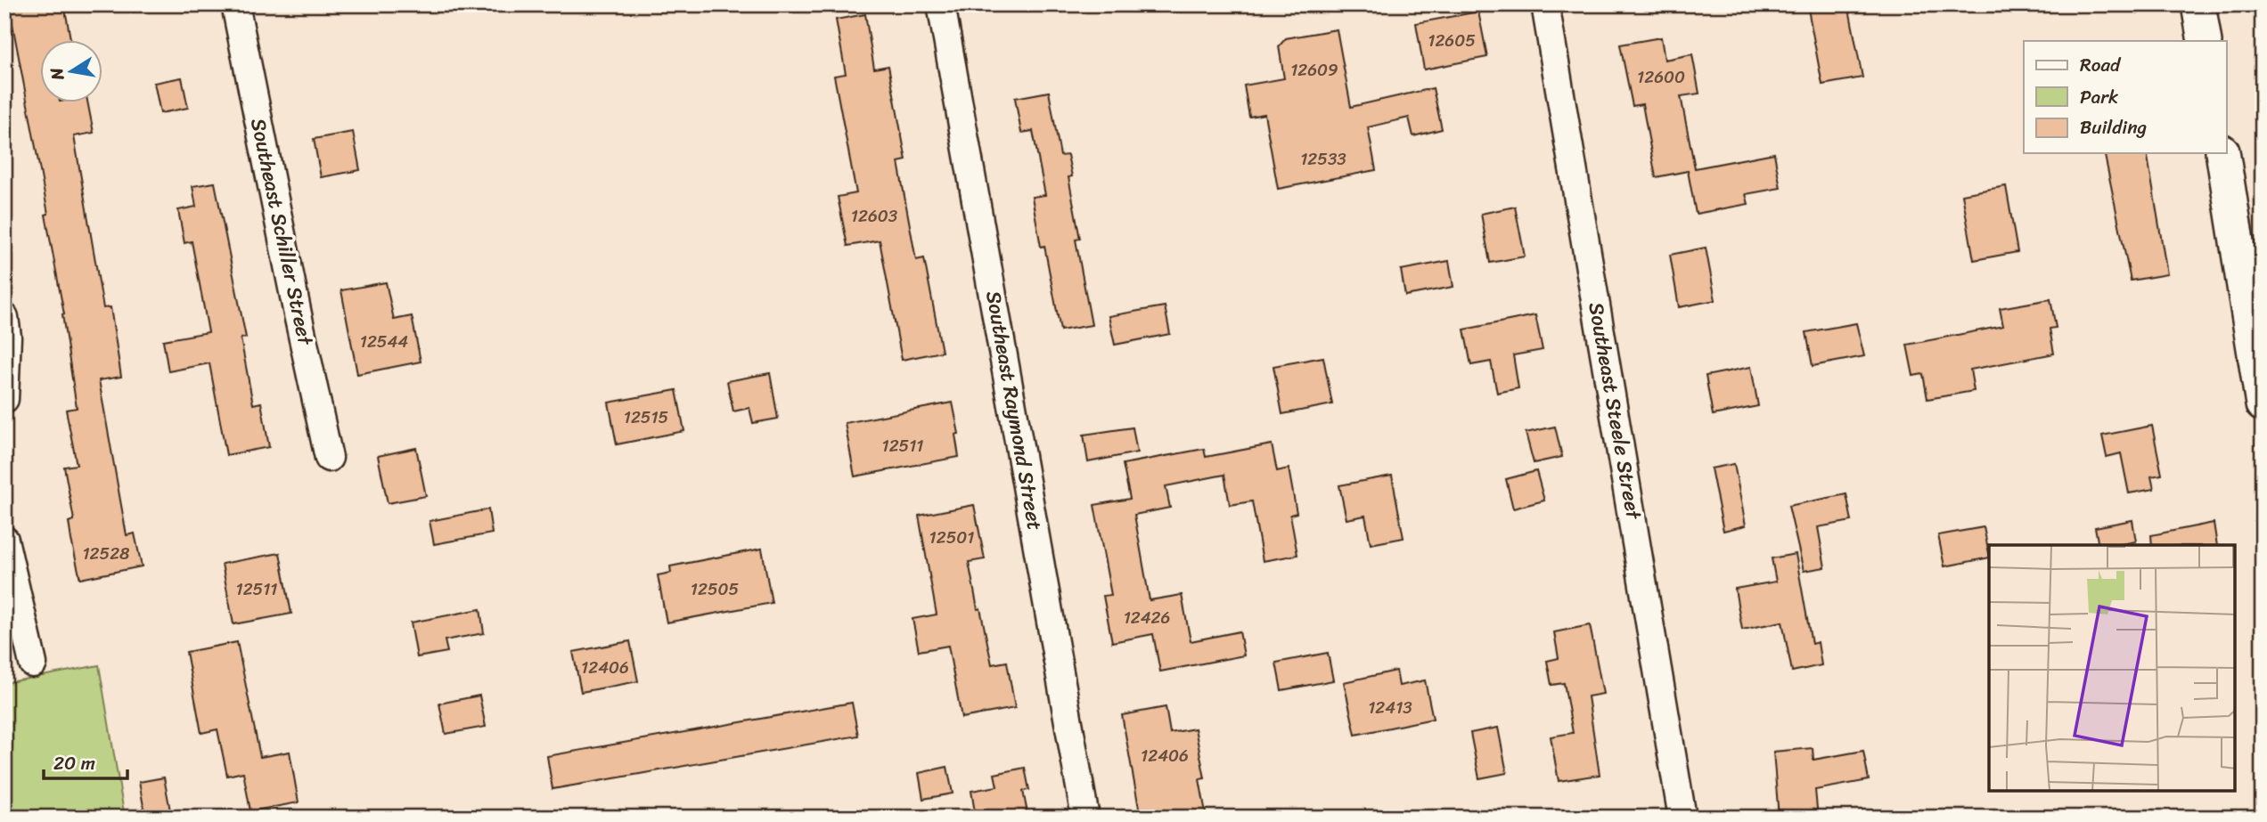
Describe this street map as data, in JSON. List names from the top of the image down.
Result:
{
  "streets": {
    "street": ["Southeast Schiller Street", "Southeast Raymond Street", "Southeast Steele Street"]
  },
  "house_numbers": [
    "12605",
    "12609",
    "12600",
    "12533",
    "12603",
    "12544",
    "12515",
    "12511",
    "12501",
    "12528",
    "12511",
    "12505",
    "12426",
    "12406",
    "12413",
    "12406"
  ],
  "legend": ["Road", "Park", "Building"],
  "scale_bar": "20 m",
  "north": "left"
}
